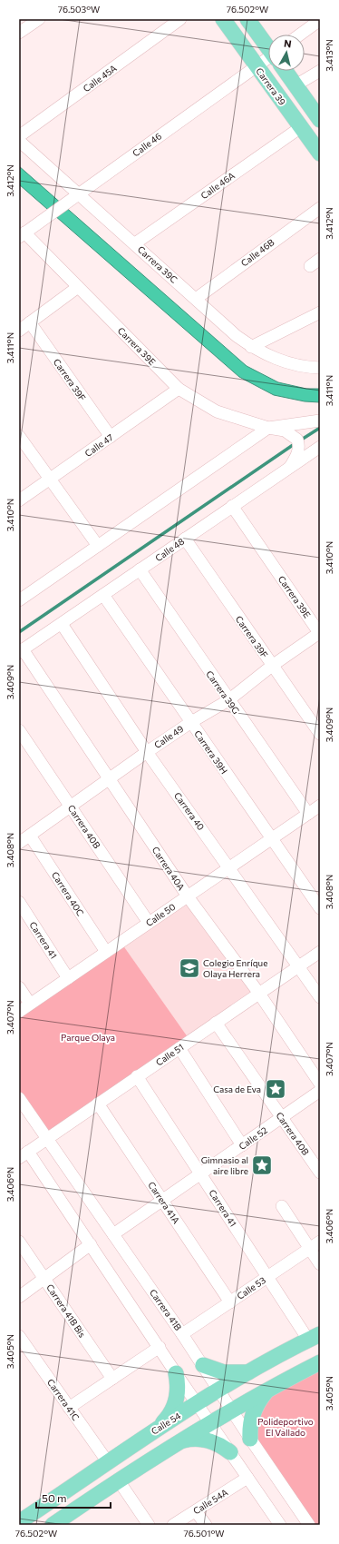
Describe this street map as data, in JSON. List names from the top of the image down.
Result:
{
  "streets": {
    "main road": ["Carrera 39", "Calle 54"],
    "street": [
      "Calle 45A",
      "Calle 46",
      "Calle 46A",
      "Calle 46B",
      "Carrera 39C",
      "Carrera 39E",
      "Carrera 39F",
      "Calle 47",
      "Calle 48",
      "Carrera 39G",
      "Calle 49",
      "Carrera 39H",
      "Carrera 40",
      "Carrera 40B",
      "Carrera 40A",
      "Carrera 40C",
      "Calle 50",
      "Carrera 41",
      "Calle 51",
      "Calle 52",
      "Carrera 41A",
      "Calle 53",
      "Carrera 41B",
      "Carrera 41B Bis",
      "Carrera 41C",
      "Calle 54A"
    ]
  },
  "crossings": [
    ["Carrera 39", "Calle 46"],
    ["Carrera 39", "Calle 46A"],
    ["Calle 46", "Carrera 39C"],
    ["Calle 46", "Carrera 39E"],
    ["Calle 46A", "Carrera 39C"],
    ["Calle 46B", "Carrera 39C"],
    ["Carrera 39E", "Calle 47"],
    ["Carrera 39E", "Calle 48"],
    ["Carrera 39E", "Calle 49"],
    ["Carrera 39F", "Calle 47"],
    ["Carrera 39F", "Calle 48"],
    ["Carrera 39F", "Calle 49"],
    ["Calle 48", "Carrera 39G"],
    ["Calle 48", "Carrera 39H"],
    ["Calle 48", "Carrera 40"],
    ["Calle 48", "Carrera 40A"],
    ["Carrera 39G", "Calle 49"],
    ["Carrera 39G", "Calle 50"],
    ["Calle 49", "Carrera 39H"],
    ["Calle 49", "Carrera 40"],
    ["Calle 49", "Carrera 40B"],
    ["Calle 49", "Carrera 40A"],
    ["Calle 49", "Carrera 40C"],
    ["Carrera 39H", "Calle 50"],
    ["Carrera 40", "Calle 50"],
    ["Carrera 40", "Calle 51"],
    ["Carrera 40B", "Calle 50"],
    ["Carrera 40B", "Calle 51"],
    ["Carrera 40B", "Calle 52"],
    ["Carrera 40A", "Calle 50"],
    ["Carrera 40A", "Calle 51"],
    ["Carrera 40C", "Calle 50"],
    ["Calle 50", "Carrera 41"],
    ["Carrera 41", "Calle 51"],
    ["Carrera 41", "Calle 52"],
    ["Carrera 41", "Calle 53"],
    ["Carrera 41", "Calle 54"],
    ["Calle 51", "Carrera 41A"],
    ["Calle 51", "Carrera 41B"],
    ["Calle 52", "Carrera 41A"],
    ["Calle 52", "Carrera 41B"],
    ["Carrera 41A", "Calle 53"],
    ["Calle 53", "Carrera 41B"],
    ["Carrera 41B", "Calle 54"],
    ["Carrera 41C", "Calle 54"]
  ],
  "parks": ["Parque Olaya", "Polideportivo El Vallado"],
  "places": {
    "school or university": ["Colegio Enríque Olaya Herrera"],
    "place": ["Casa de Eva", "Gimnasio al aire libre"]
  },
  "scale_bar": "50 m",
  "north": "top",
  "coordinates": [
    "76.503°W",
    "76.502°W",
    "3.413°N",
    "3.412°N",
    "3.411°N",
    "3.410°N",
    "3.409°N",
    "3.408°N",
    "3.407°N",
    "3.406°N",
    "3.405°N",
    "76.501°W"
  ]
}
